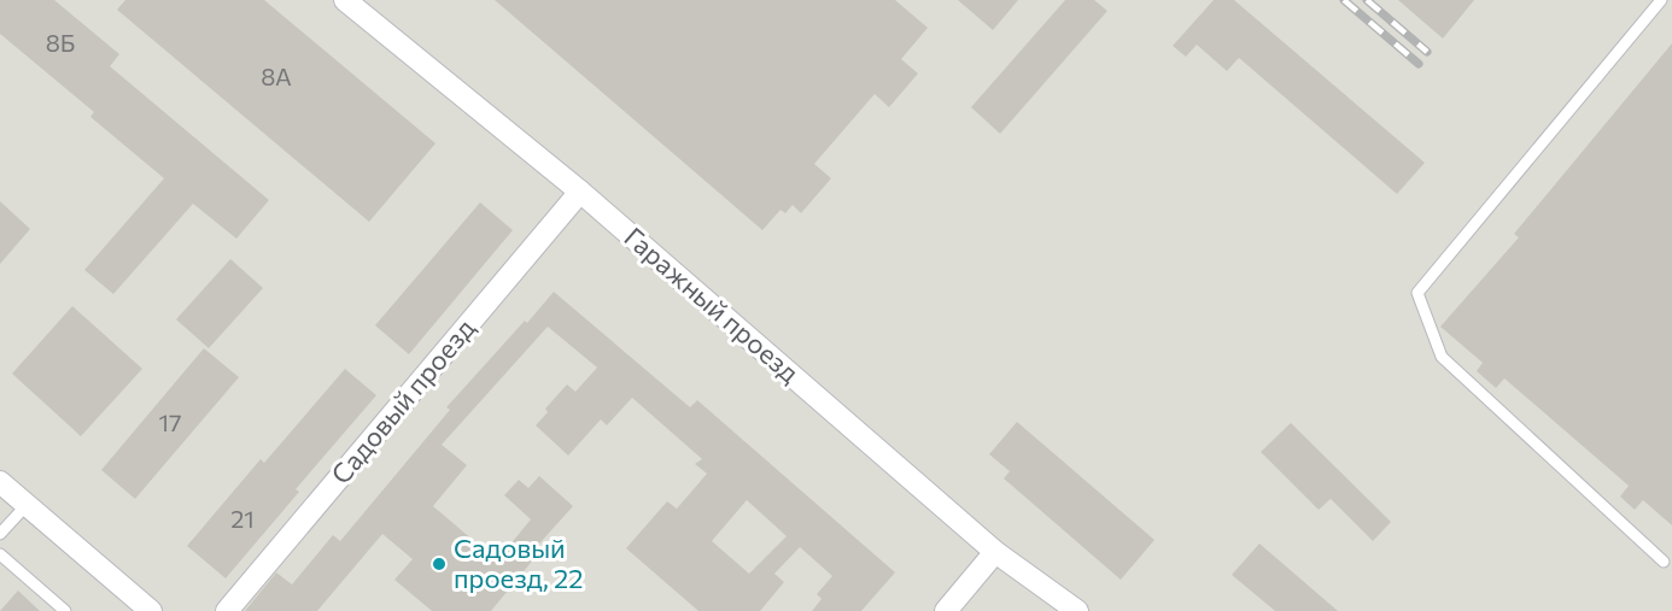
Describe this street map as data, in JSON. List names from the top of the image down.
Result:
{
  "streets": {
    "street": ["Гаражный проезд", "Садовый проезд"]
  },
  "crossings": [
    ["Гаражный проезд", "Садовый проезд"]
  ],
  "places": ["Садовый проезд, 22"],
  "house_numbers": [
    "8Б",
    "8А",
    "17",
    "21"
  ]
}
